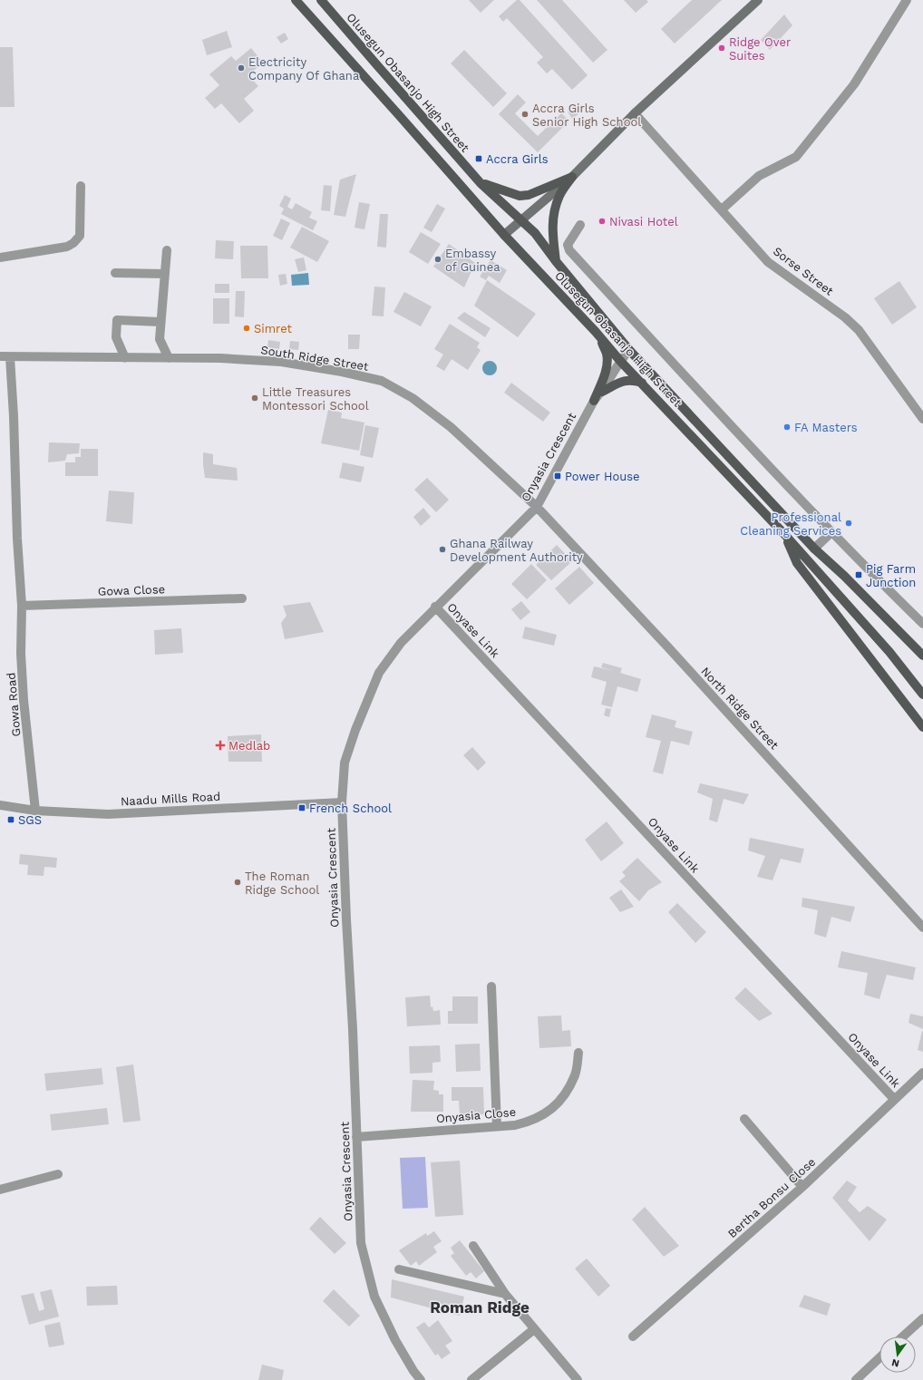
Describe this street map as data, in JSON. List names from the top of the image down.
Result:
{
  "streets": {
    "main road": ["Olusegun Obasanjo High Street"],
    "street": [
      "Sorse Street",
      "South Ridge Street",
      "Onyasia Crescent",
      "Gowa Close",
      "Onyase Link",
      "Gowa Road",
      "North Ridge Street",
      "Naadu Mills Road",
      "Onyasia Close",
      "Bertha Bonsu Close"
    ]
  },
  "crossings": [
    ["Olusegun Obasanjo High Street", "Onyasia Crescent"],
    ["South Ridge Street", "Onyasia Crescent"],
    ["South Ridge Street", "Gowa Road"],
    ["South Ridge Street", "North Ridge Street"],
    ["Onyasia Crescent", "Onyase Link"],
    ["Onyasia Crescent", "North Ridge Street"],
    ["Onyasia Crescent", "Naadu Mills Road"],
    ["Onyasia Crescent", "Onyasia Close"],
    ["Gowa Close", "Gowa Road"],
    ["Onyase Link", "Bertha Bonsu Close"],
    ["Gowa Road", "Naadu Mills Road"]
  ],
  "districts": ["Roman Ridge"],
  "places": {
    "other": [
      "Ridge Over Suites",
      "Electricity Company Of Ghana",
      "Accra Girls Senior High School",
      "Nivasi Hotel",
      "Embassy of Guinea",
      "Simret",
      "Little Treasures Montessori School",
      "FA Masters",
      "Professional Cleaning Services",
      "Ghana Railway Development Authority",
      "The Roman Ridge School"
    ],
    "transit": [
      "Accra Girls",
      "Power House",
      "Pig Farm Junction",
      "French School",
      "SGS"
    ],
    "health": ["Medlab"]
  },
  "north": "bottom"
}
